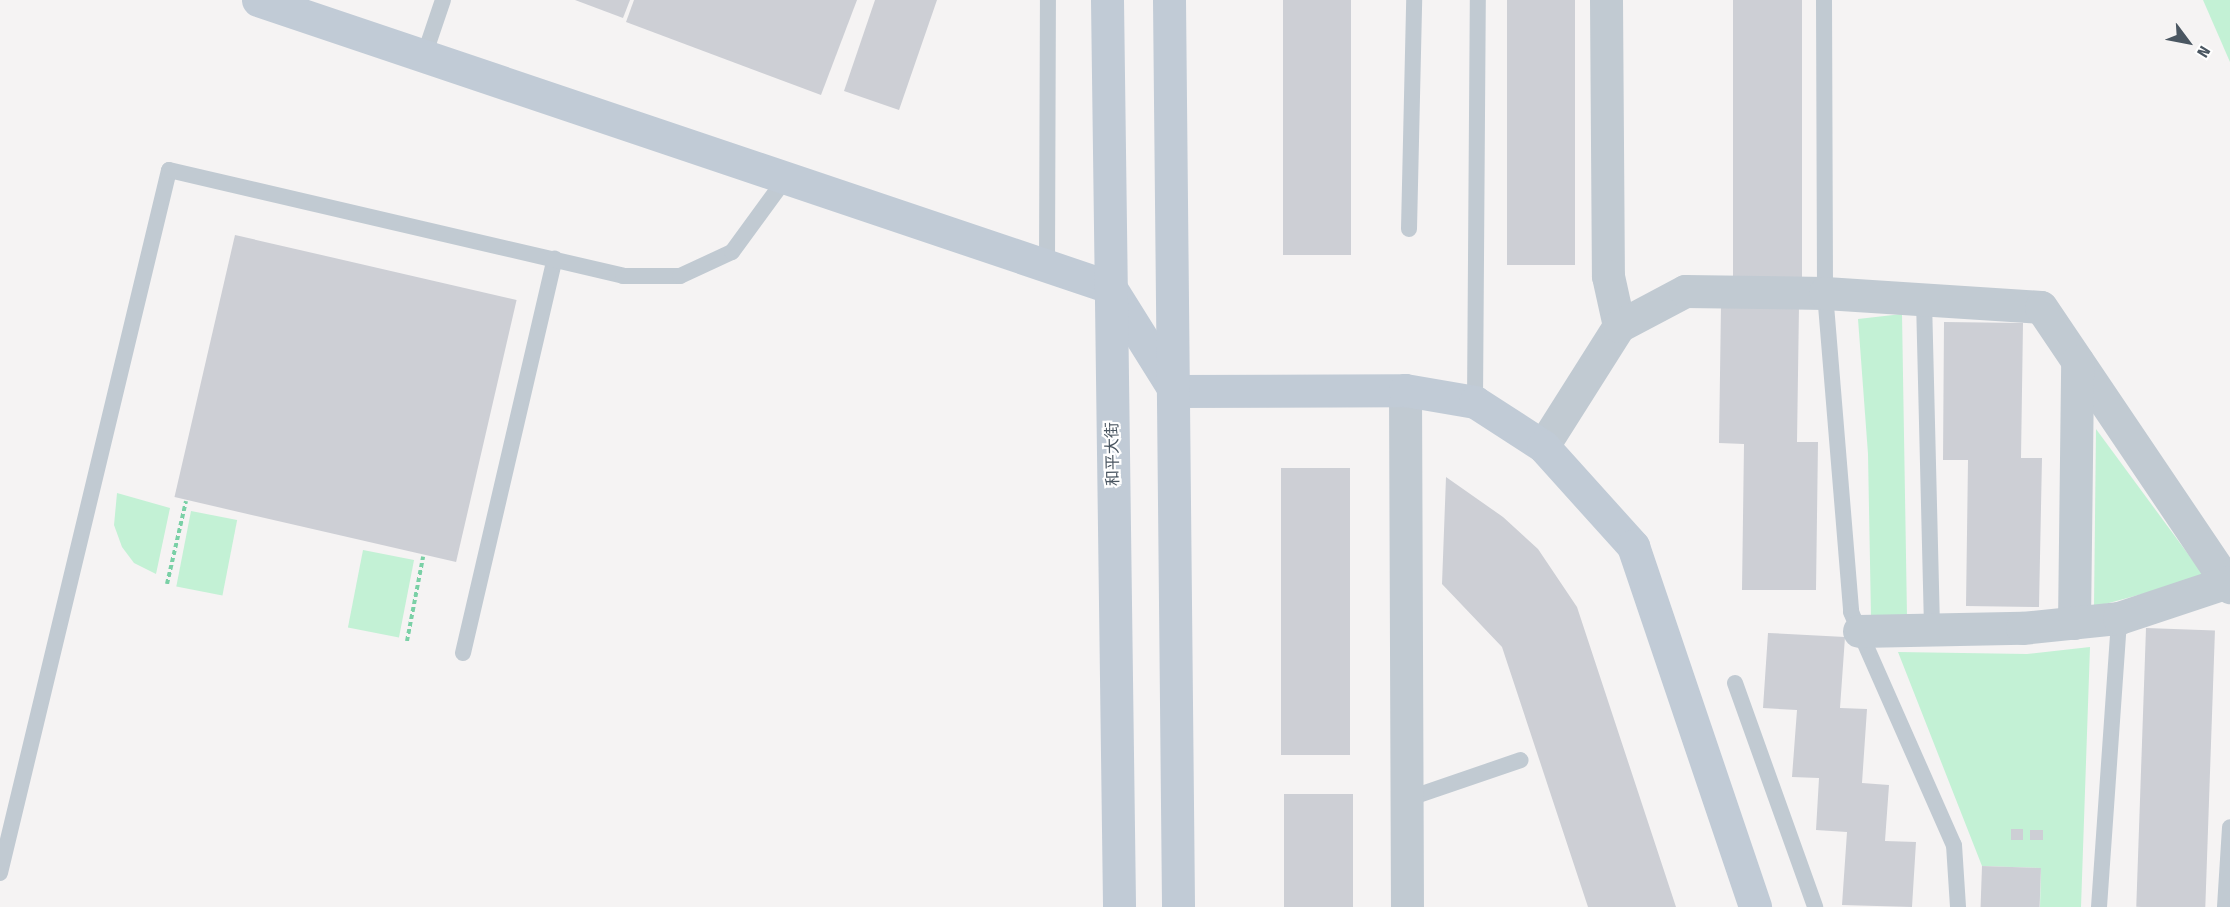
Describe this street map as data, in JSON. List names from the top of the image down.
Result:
{
  "streets": {
    "street": ["和平大街"]
  },
  "north": "bottom right"
}
